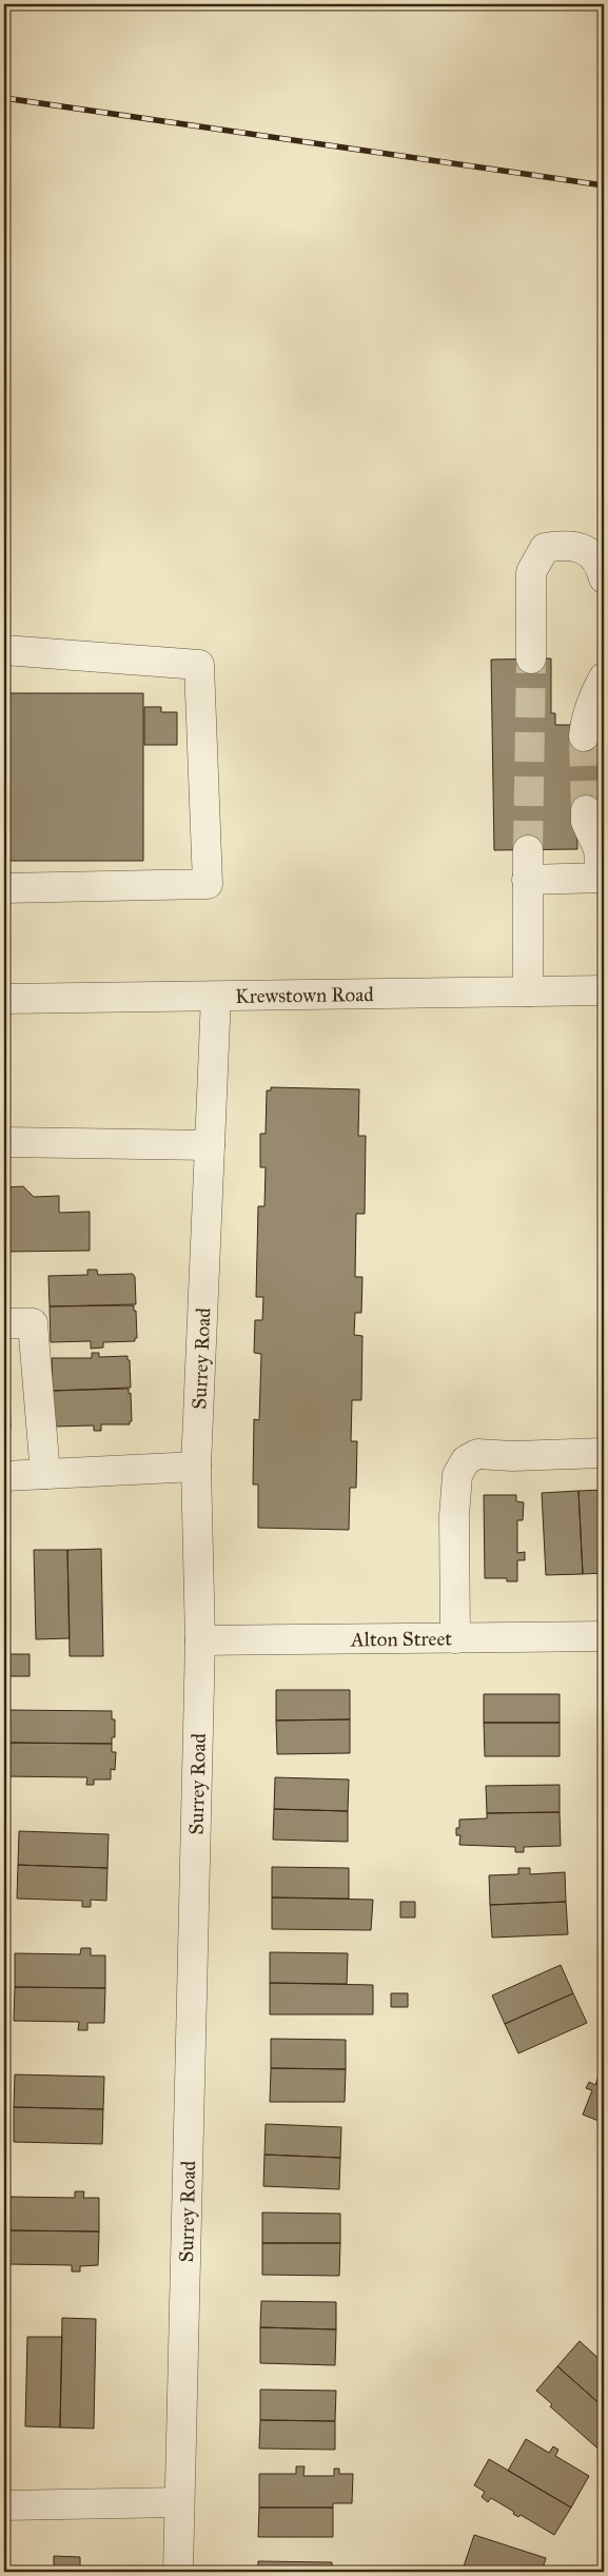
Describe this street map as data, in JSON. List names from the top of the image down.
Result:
{
  "streets": {
    "street": ["Krewstown Road", "Surrey Road", "Alton Street"]
  },
  "crossings": [
    ["Krewstown Road", "Surrey Road"],
    ["Surrey Road", "Alton Street"]
  ]
}
